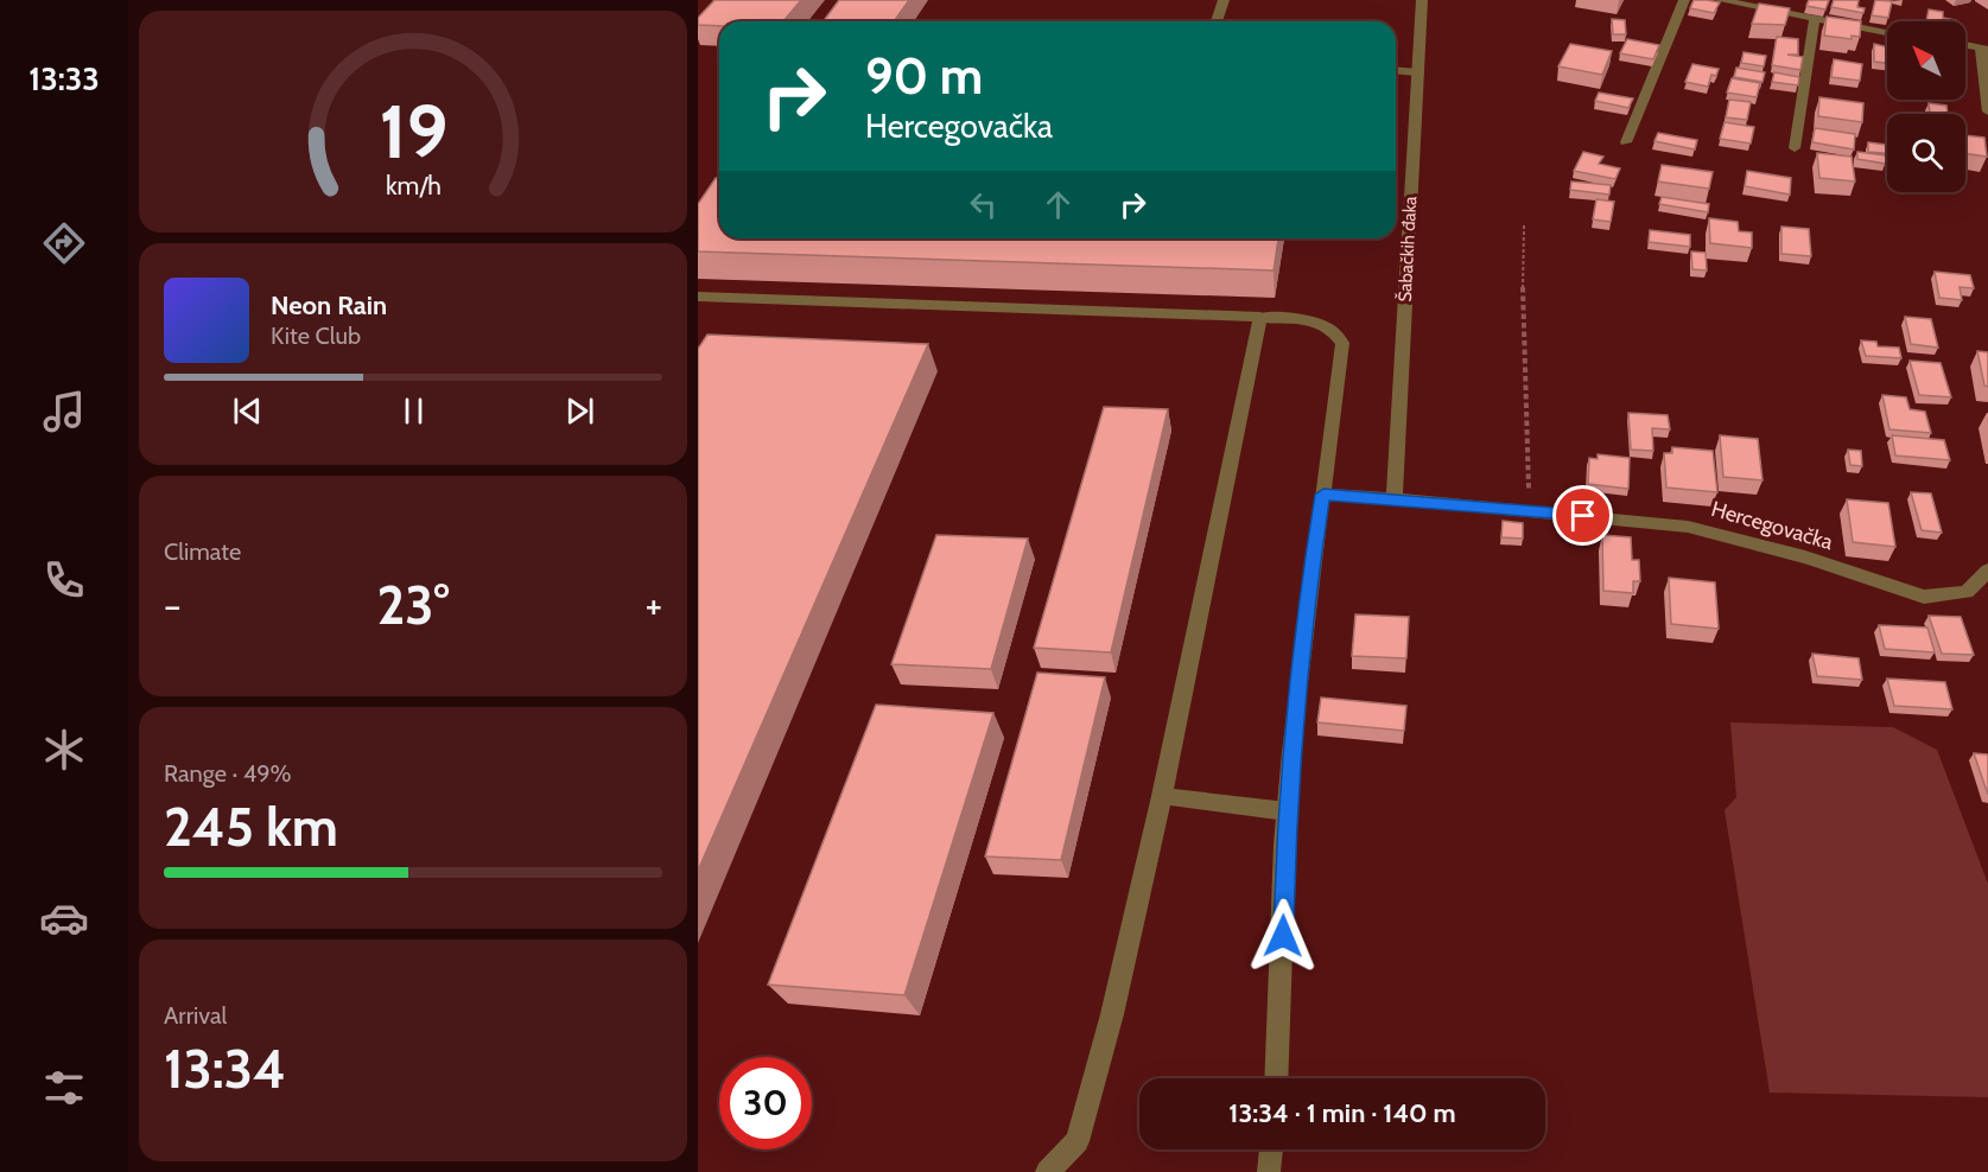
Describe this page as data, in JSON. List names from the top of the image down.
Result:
{
  "streets": {
    "street": ["Šabačkih đaka", "Hercegovačka"]
  },
  "crossings": [
    ["Šabačkih đaka", "Hercegovačka"]
  ],
  "north": "top left",
  "page": {
    "tabs": "13:33",
    "turn": ["90 m", "Hercegovačka"],
    "song": ["Neon Rain", "Kite Club"],
    "tile": [
      "Climate",
      ["Range · 49%", "245 km"],
      ["Arrival", "13:34"]
    ],
    "heat": ["−", "23°", "+"],
    "limit": "30",
    "trip": "13:34 · 1 min · 140 m",
    "gauge": ["19", "km/h"]
  }
}
